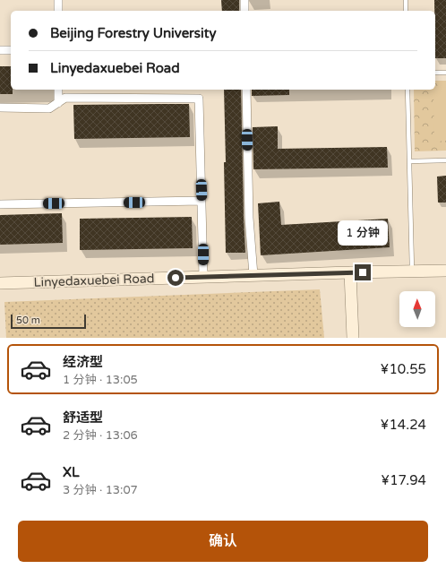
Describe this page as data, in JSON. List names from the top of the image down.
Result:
{
  "streets": {
    "street": ["Linyedaxuebei Road"]
  },
  "scale_bar": "50 m",
  "north": "top",
  "page": {
    "banner": ["Beijing Forestry University", "Linyedaxuebei Road"],
    "bubble": "1 分钟",
    "scale": "50 m",
    "list": [
      {
        "name": "经济型",
        "note": "1 分钟 · 13:05",
        "value": "¥10.55"
      },
      {
        "name": "舒适型",
        "note": "2 分钟 · 13:06",
        "value": "¥14.24"
      },
      {
        "name": "XL",
        "note": "3 分钟 · 13:07",
        "value": "¥17.94"
      }
    ],
    "buttons": "确认"
  }
}
